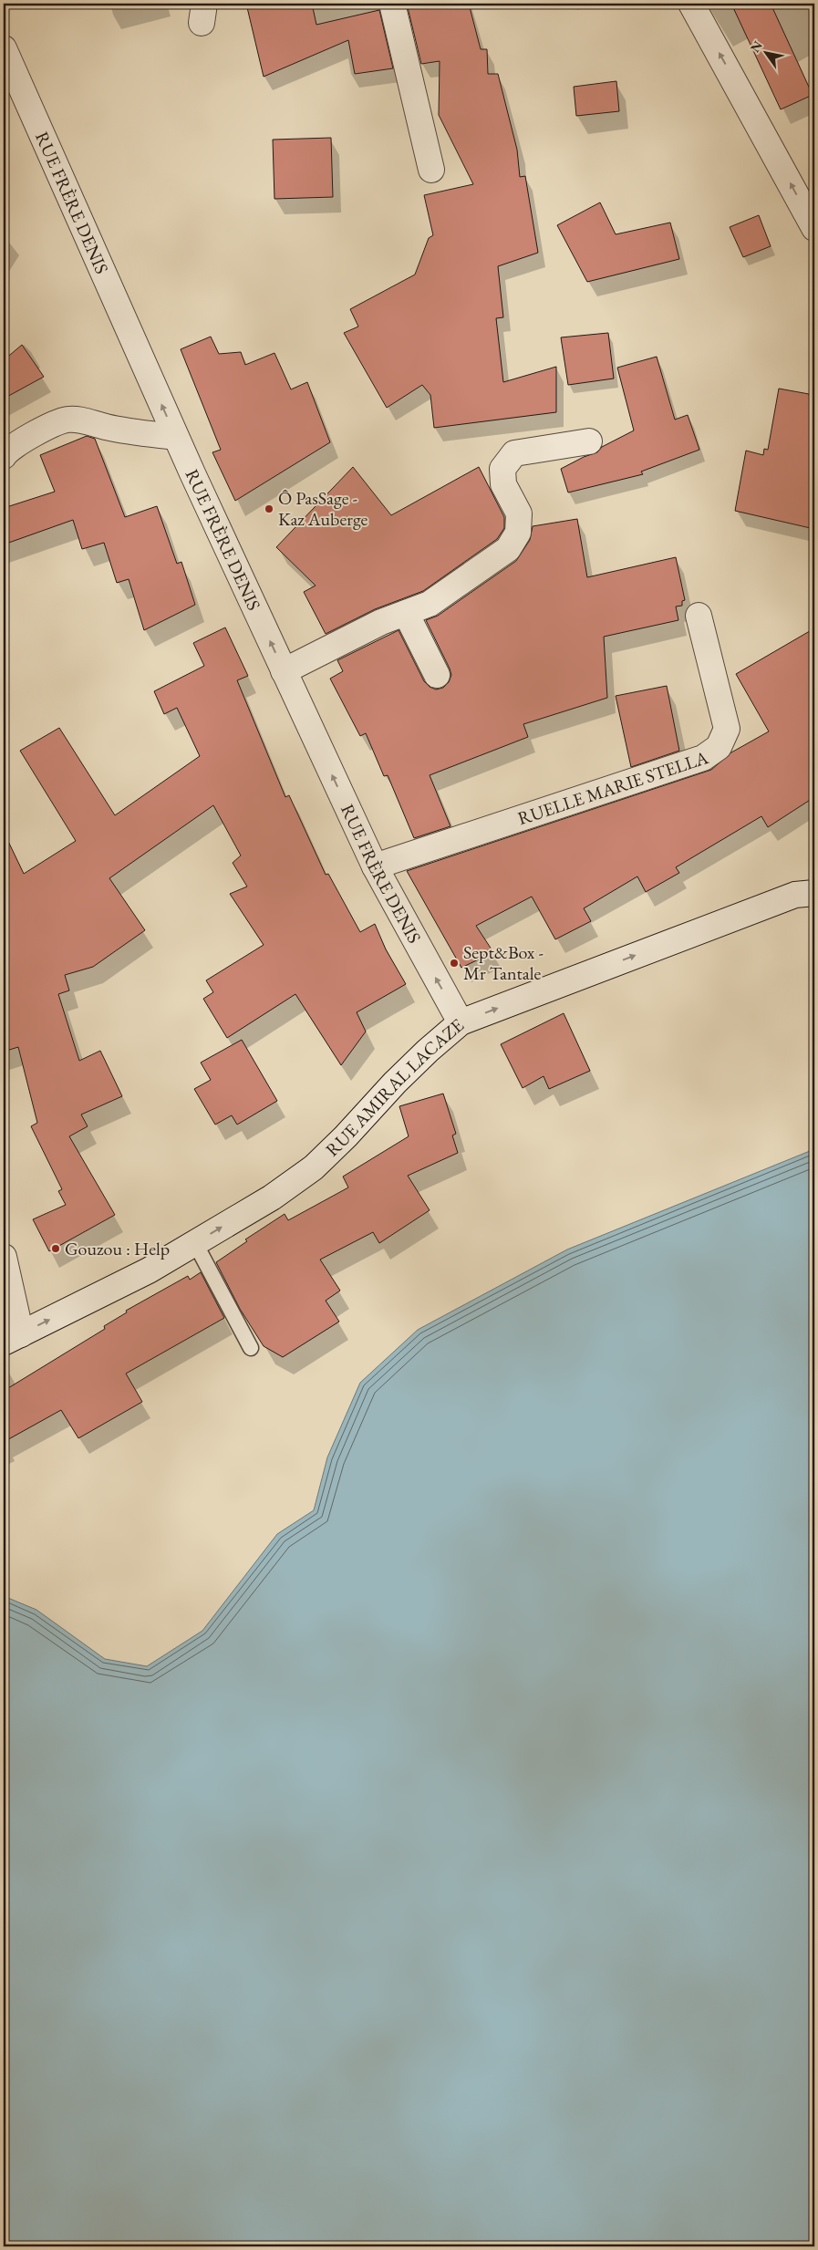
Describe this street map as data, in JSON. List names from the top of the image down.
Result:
{
  "streets": {
    "street": ["RUE FRÈRE DENIS", "RUELLE MARIE STELLA", "RUE AMIRAL LACAZE"]
  },
  "crossings": [
    ["RUE FRÈRE DENIS", "RUELLE MARIE STELLA"],
    ["RUE FRÈRE DENIS", "RUE AMIRAL LACAZE"]
  ],
  "one_way": ["RUE FRÈRE DENIS", "RUE AMIRAL LACAZE"],
  "places": ["Ô PasSage - Kaz Auberge", "Sept&Box - Mr Tantale", "Gouzou : Help"],
  "north": "top left"
}
